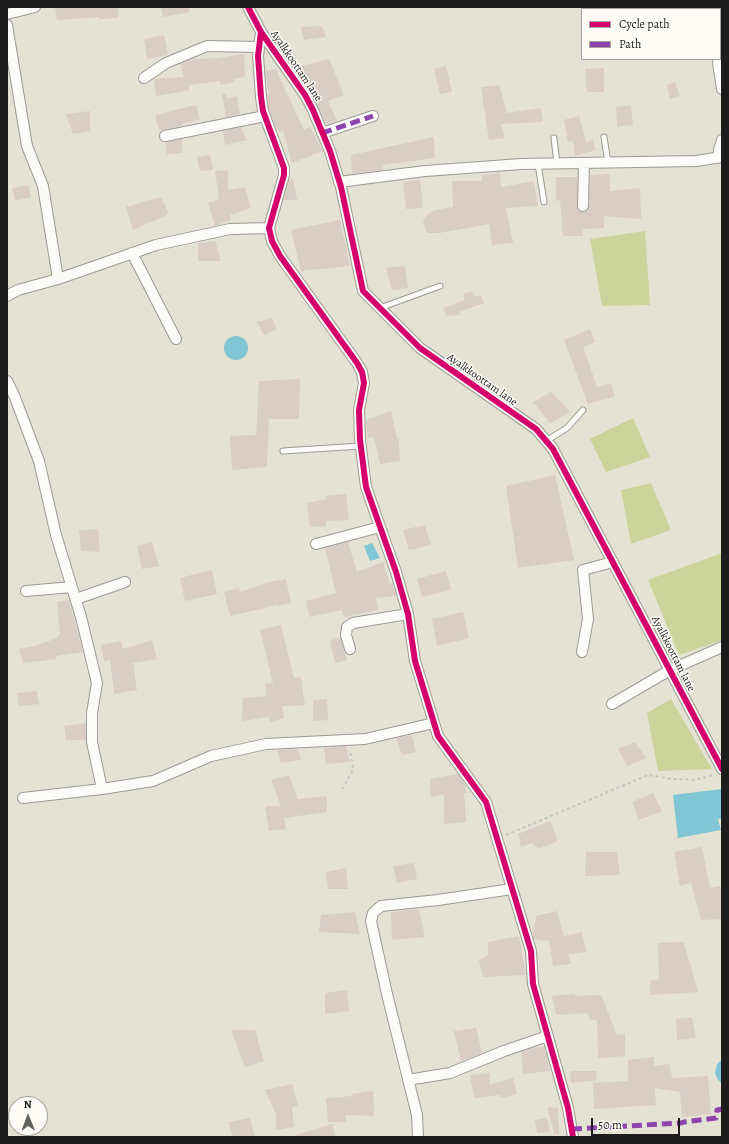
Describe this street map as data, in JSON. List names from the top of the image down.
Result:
{
  "streets": {
    "street": ["Ayalkkoottam lane"]
  },
  "legend": ["Cycle path", "Path"],
  "scale_bar": "50 m",
  "north": "top"
}
